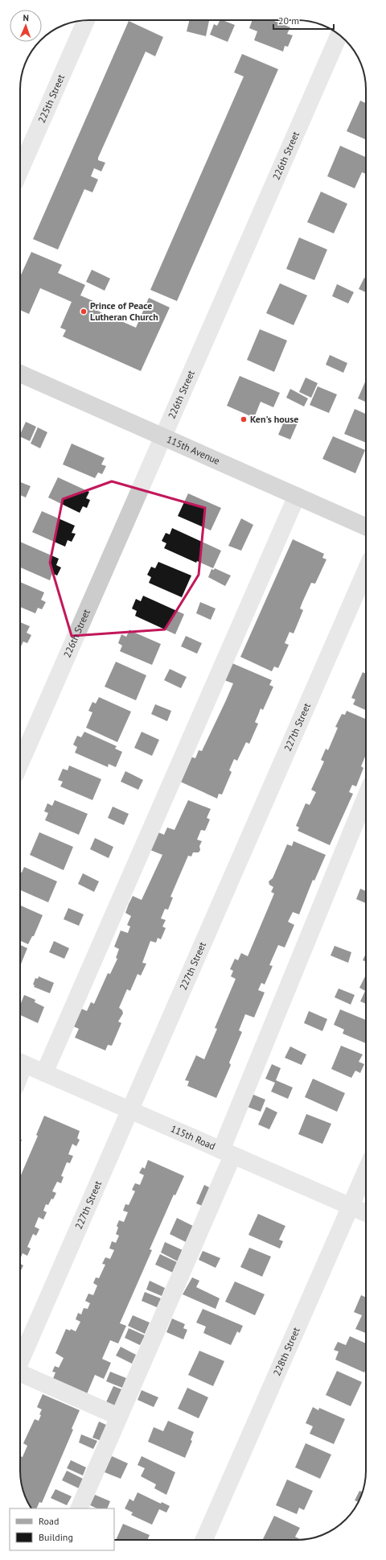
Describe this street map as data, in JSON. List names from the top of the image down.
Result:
{
  "streets": {
    "main road": ["115th Avenue"],
    "street": [
      "225th Street",
      "226th Street",
      "227th Street",
      "115th Road",
      "228th Street"
    ]
  },
  "crossings": [
    ["226th Street", "115th Avenue"],
    ["227th Street", "115th Road"],
    ["115th Road", "228th Street"]
  ],
  "places": ["Prince of Peace Lutheran Church", "Ken's house"],
  "legend": ["Road", "Building"],
  "scale_bar": "20 m",
  "north": "top"
}
